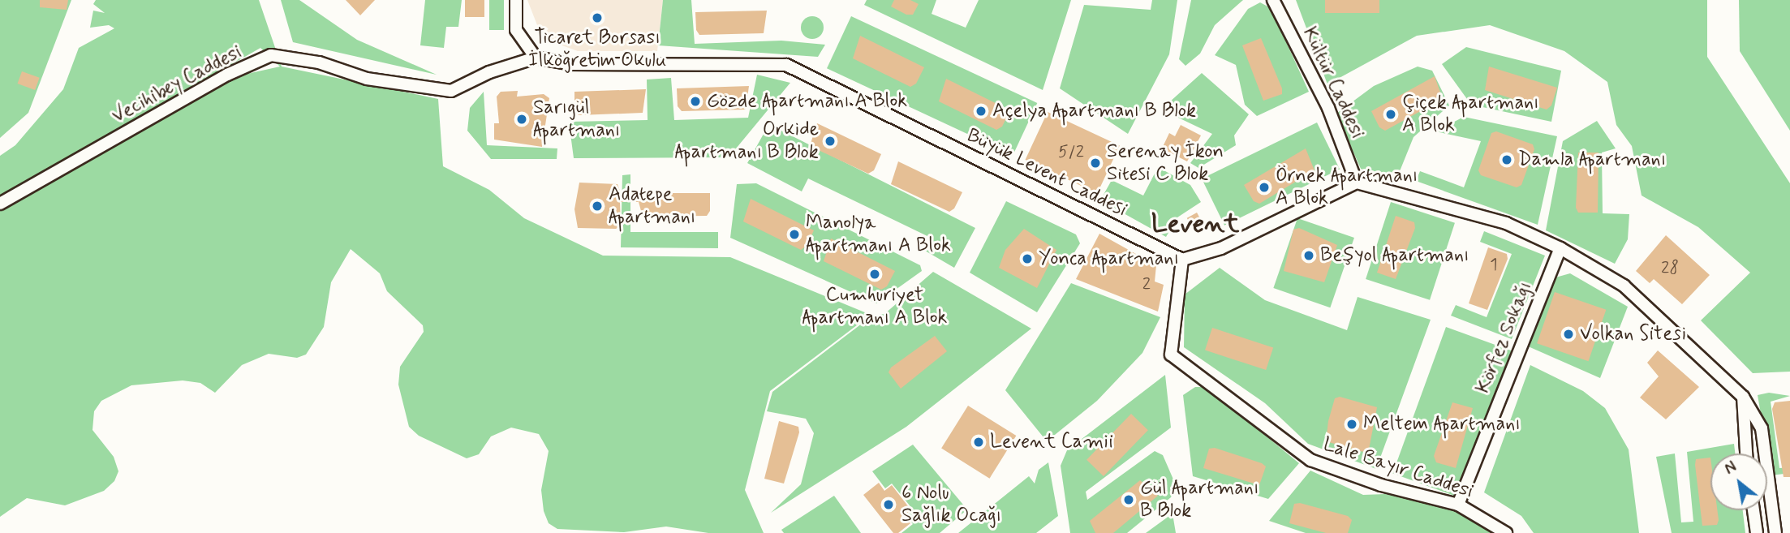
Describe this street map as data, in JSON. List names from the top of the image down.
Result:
{
  "streets": {
    "street": [
      "Kültür Caddesi",
      "Vecihibey Caddesi",
      "Büyük Levent Caddesi",
      "Körfez Sokağı",
      "Lale Bayır Caddesi"
    ]
  },
  "crossings": [
    ["Vecihibey Caddesi", "Büyük Levent Caddesi"],
    ["Büyük Levent Caddesi", "Lale Bayır Caddesi"],
    ["Körfez Sokağı", "Lale Bayır Caddesi"]
  ],
  "districts": ["Levent"],
  "places": [
    "Ticaret Borsası İlköğretim Okulu",
    "Gözde Apartmanı A Blok",
    "Açelya Apartmanı B Blok",
    "Çiçek Apartmanı A Blok",
    "Sarıgül Apartmanı",
    "Orkide Apartmanı B Blok",
    "Damla Apartmanı",
    "Serenay İkon Sitesi C Blok",
    "Örnek Apartmanı A Blok",
    "Adatepe Apartmanı",
    "Manolya Apartmanı A Blok",
    "Beşyol Apartmanı",
    "Yonca Apartmanı",
    "Cumhuriyet Apartmanı A Blok",
    "Volkan Sitesi",
    "Meltem Apartmanı",
    "Levent Camii",
    "Gül Apartmanı B Blok",
    "6 Nolu Sağlık Ocağı"
  ],
  "house_numbers": [
    "5/2",
    "1",
    "28",
    "2"
  ],
  "north": "top left"
}
